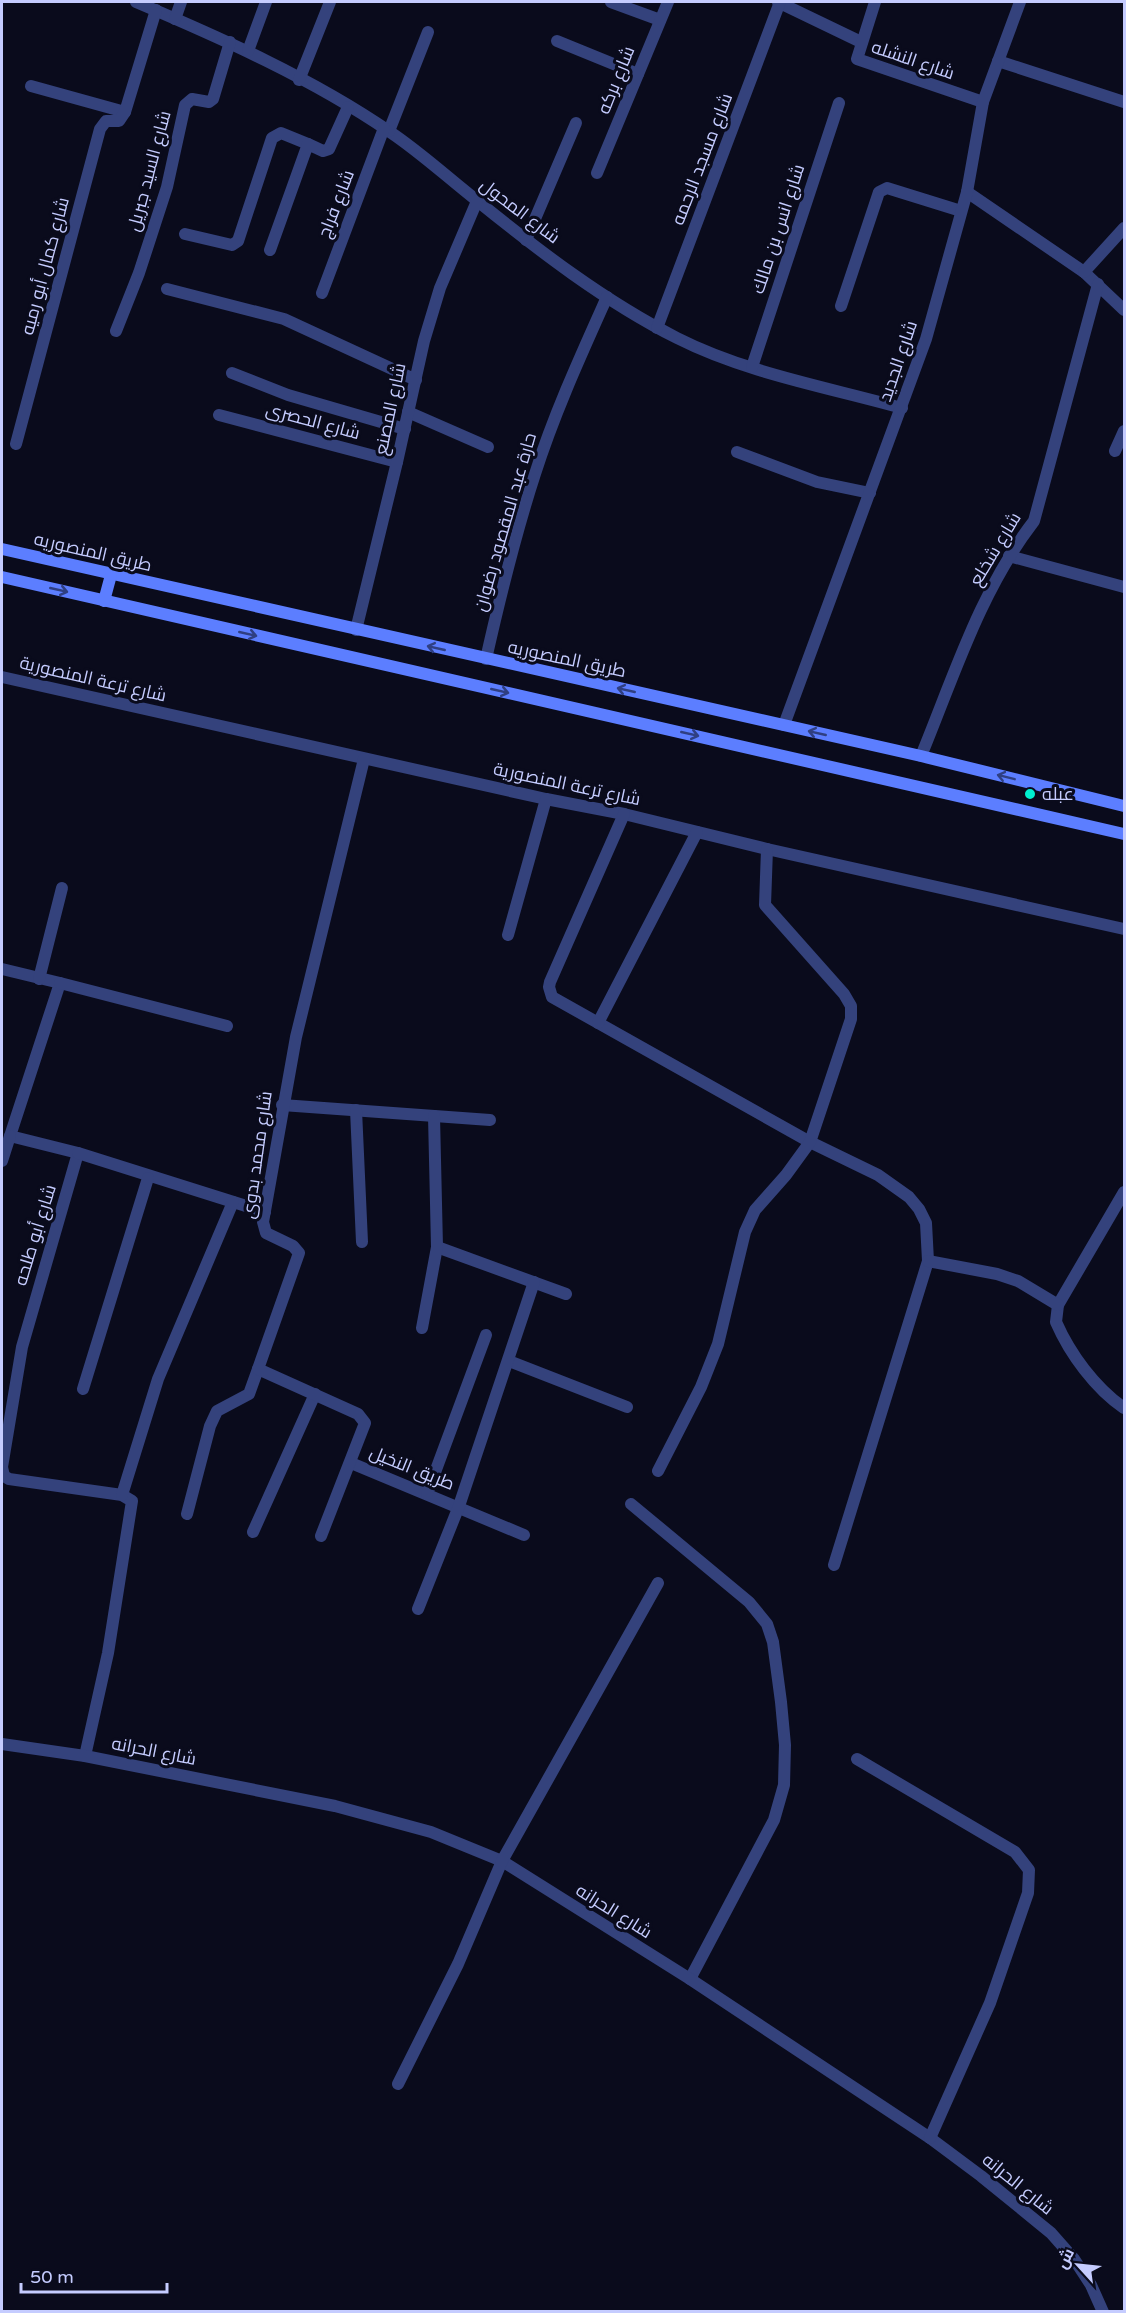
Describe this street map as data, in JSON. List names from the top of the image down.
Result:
{
  "streets": {
    "main road": ["طريق المنصوريه"],
    "street": [
      "شارع النشله",
      "شارع بركه",
      "شارع مسجد الرحمه",
      "شارع السيد جبريل",
      "شارع فراج",
      "شارع المحول",
      "شارع انس بن مالك",
      "شارع كمال أبو رميه",
      "شارع الجديد",
      "شارع المصنع",
      "شارع الحصرى",
      "حارة عبد المقصود رضوان",
      "شارع شخلع",
      "شارع ترعة المنصورية",
      "شارع محمد بدوى",
      "شارع أبو طلحه",
      "طريق النخيل",
      "شارع الحرانه"
    ]
  },
  "crossings": [
    ["شارع النشله", "شارع مسجد الرحمه"],
    ["شارع النشله", "شارع الجديد"],
    ["شارع مسجد الرحمه", "شارع المحول"],
    ["شارع السيد جبريل", "شارع المحول"],
    ["شارع فراج", "شارع المحول"],
    ["شارع المحول", "شارع انس بن مالك"],
    ["شارع المحول", "شارع الجديد"],
    ["شارع المحول", "شارع المصنع"],
    ["شارع المحول", "حارة عبد المقصود رضوان"],
    ["شارع الجديد", "طريق المنصوريه"],
    ["شارع المصنع", "شارع الحصرى"],
    ["شارع المصنع", "طريق المنصوريه"],
    ["حارة عبد المقصود رضوان", "طريق المنصوريه"],
    ["شارع شخلع", "طريق المنصوريه"],
    ["شارع ترعة المنصورية", "شارع محمد بدوى"]
  ],
  "places": ["عبله"],
  "scale_bar": "50 m",
  "north": "top left"
}
